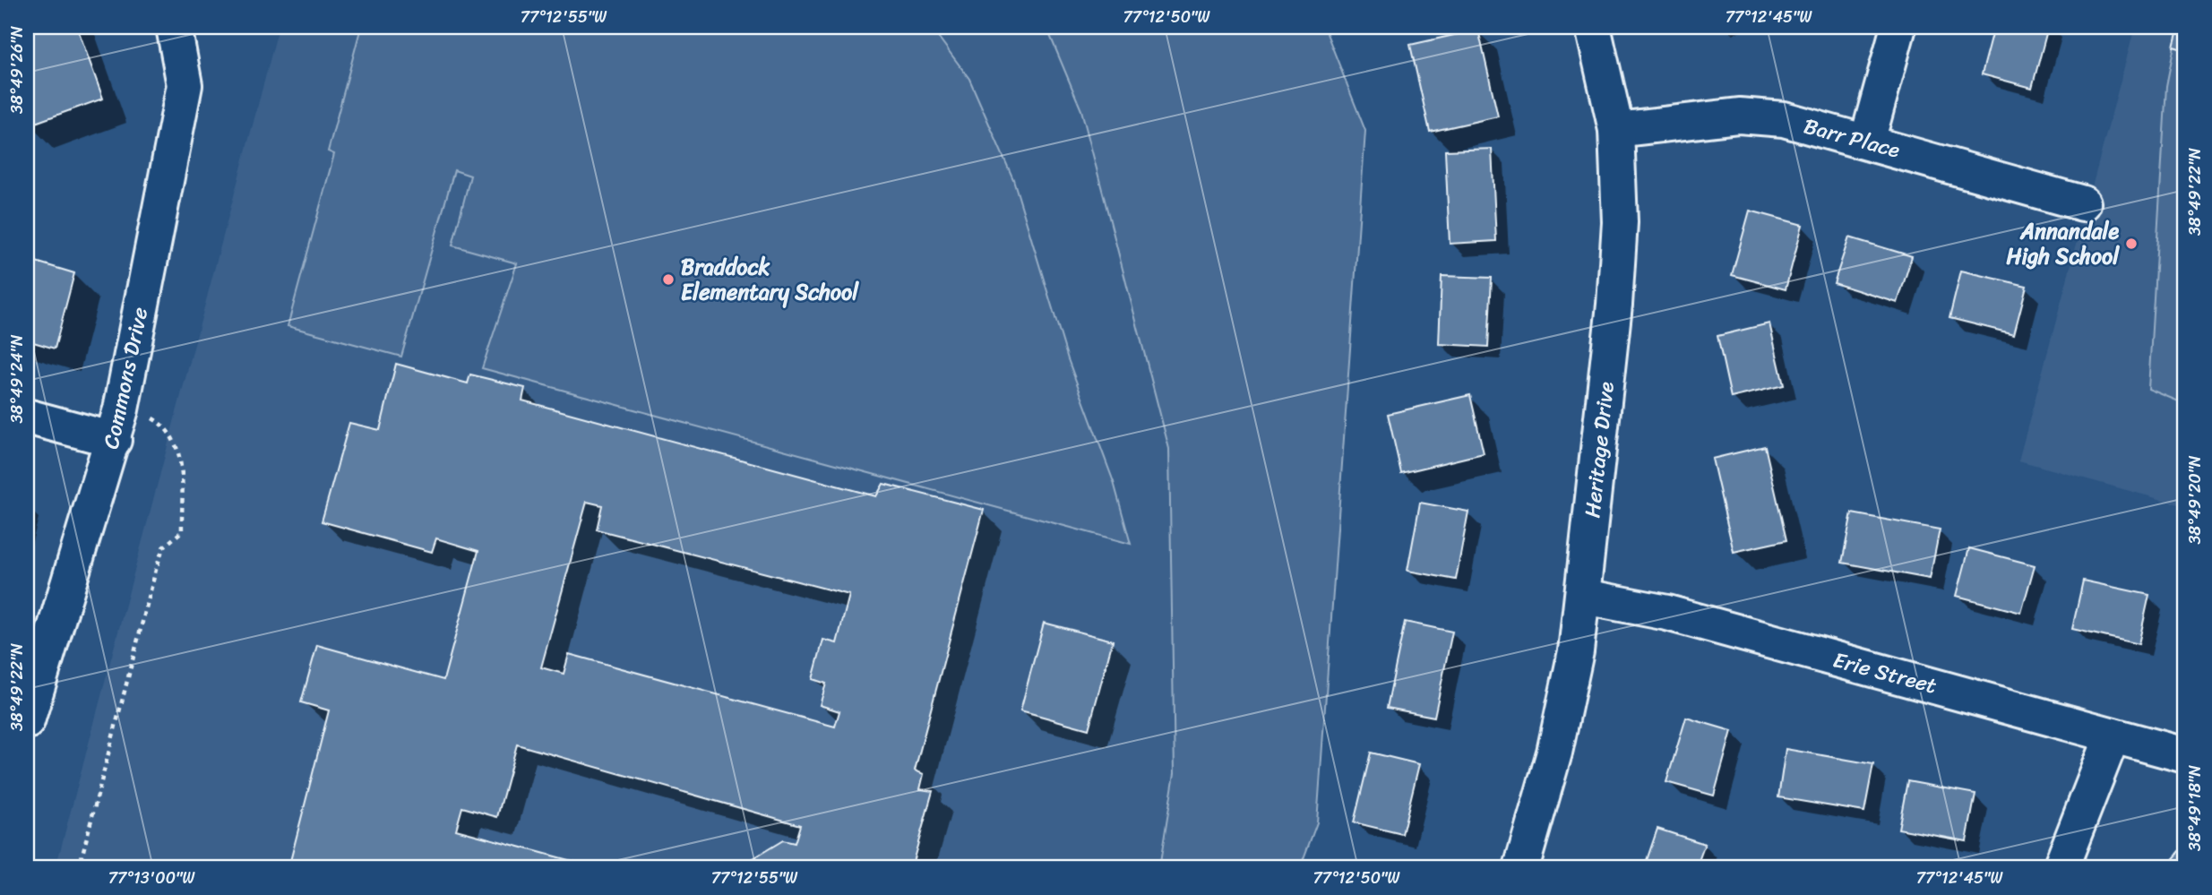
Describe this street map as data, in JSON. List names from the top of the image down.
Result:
{
  "streets": {
    "street": [
      "Barr Place",
      "Commons Drive",
      "Heritage Drive",
      "Erie Street"
    ]
  },
  "crossings": [
    ["Barr Place", "Heritage Drive"],
    ["Heritage Drive", "Erie Street"]
  ],
  "places": ["Annandale High School", "Braddock Elementary School"],
  "coordinates": [
    "77°12'55\"W",
    "77°12'50\"W",
    "77°12'45\"W",
    "38°49'26\"N",
    "38°49'22\"N",
    "38°49'24\"N",
    "38°49'20\"N",
    "38°49'18\"N",
    "77°13'00\"W"
  ]
}
